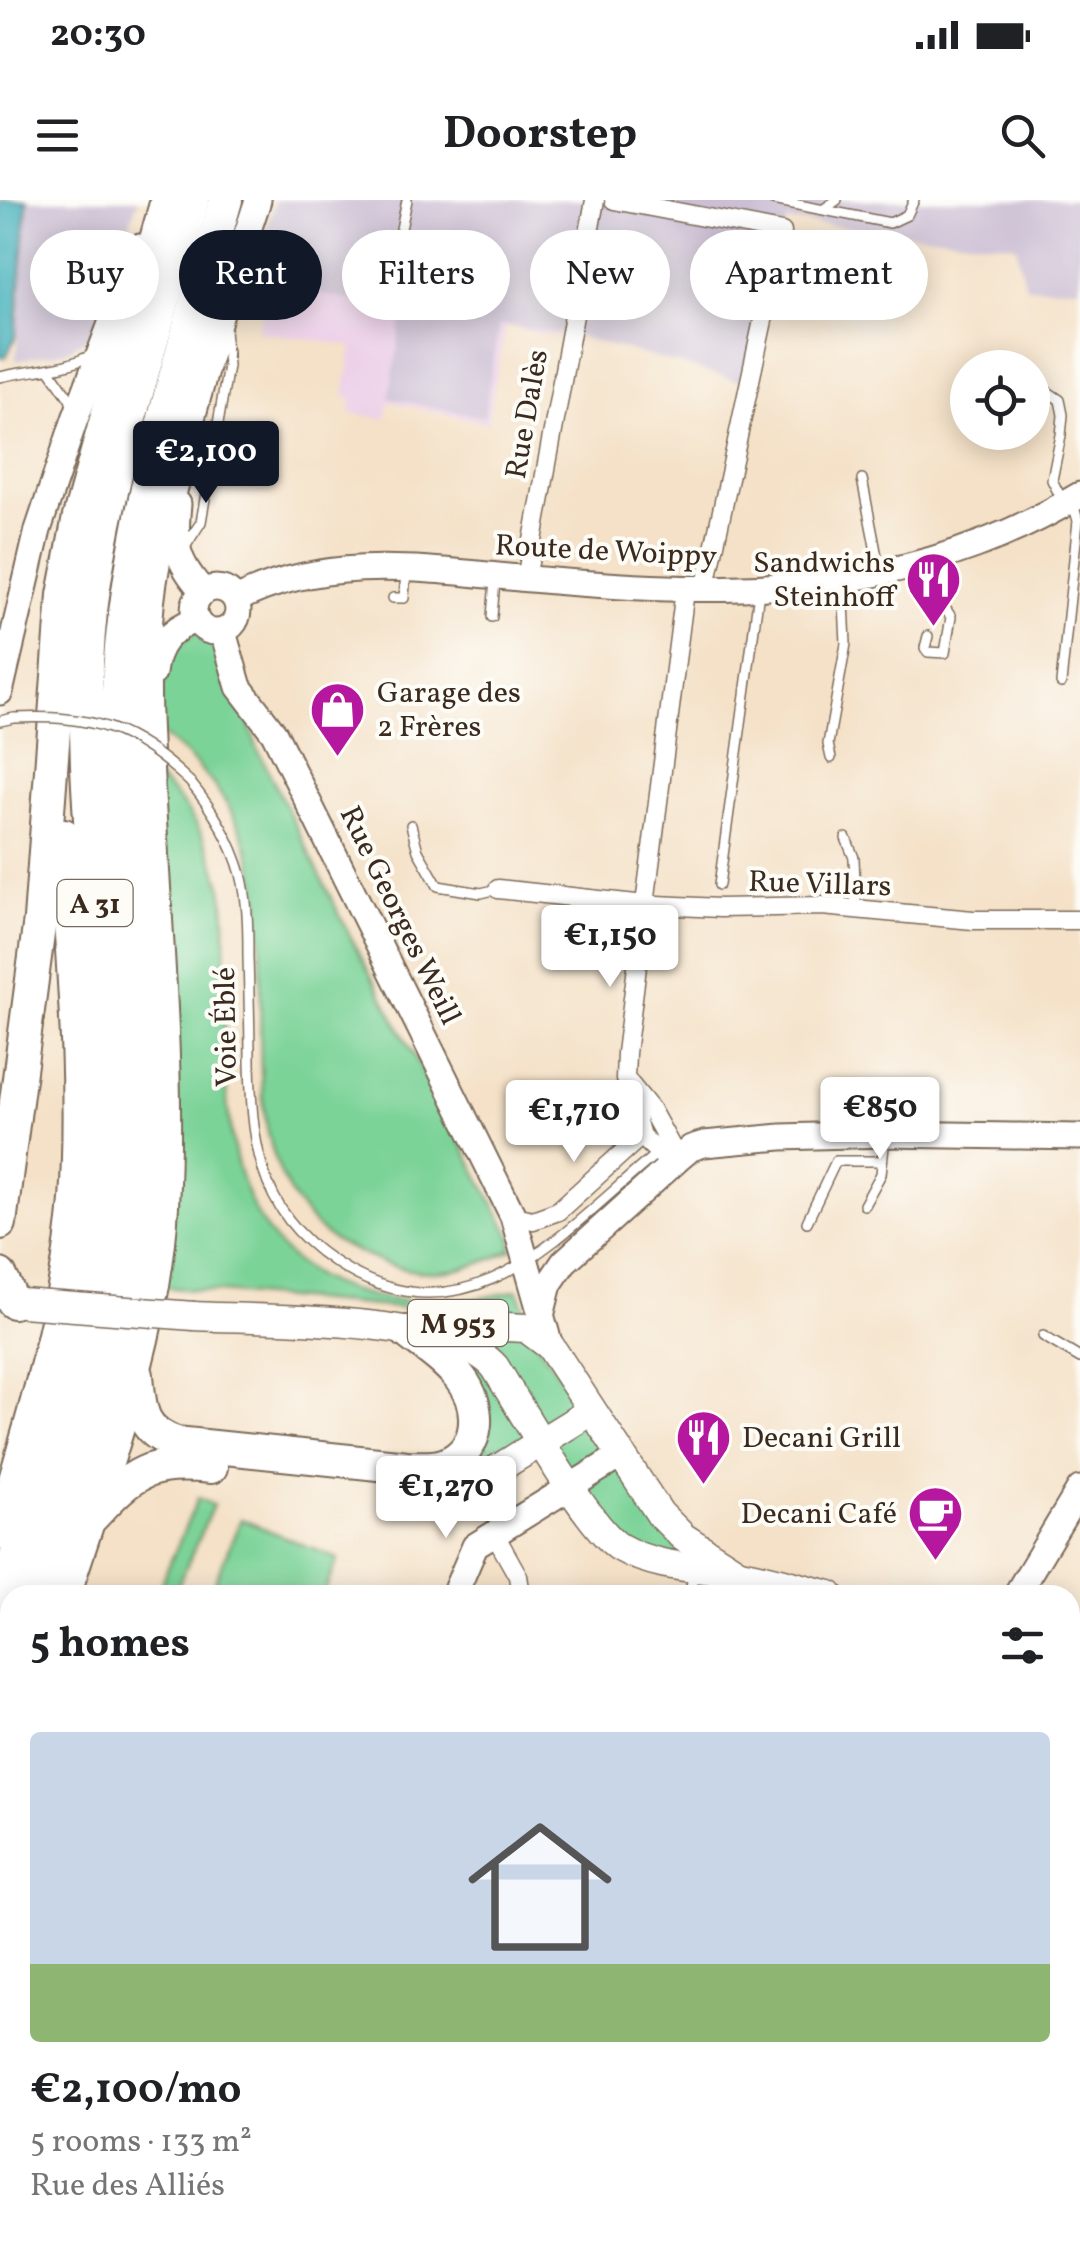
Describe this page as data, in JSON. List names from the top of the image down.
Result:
{
  "streets": {
    "highway": ["A 31"],
    "main road": ["Route de Woippy", "Rue Georges Weill", "M 953"],
    "street": ["Rue Dalès", "Rue Villars"],
    "lane": ["Voie Éblé"]
  },
  "crossings": [
    ["Rue Dalès", "Route de Woippy"],
    ["Route de Woippy", "Rue Georges Weill"],
    ["Rue Georges Weill", "Voie Éblé"],
    ["Rue Georges Weill", "M 953"]
  ],
  "places": {
    "restaurant": ["Sandwichs Steinhoff", "Decani Grill"],
    "shop": ["Garage des 2 Frères"],
    "cafe": ["Decani Café"]
  },
  "page": {
    "status": "20:30",
    "header": "Doorstep",
    "chip": [
      "Buy",
      "Rent",
      "Filters",
      "New",
      "Apartment"
    ],
    "price": [
      "€2,100",
      "€1,150",
      "€850",
      "€1,710",
      "€1,270"
    ],
    "heading": "5 homes",
    "list": [
      {
        "name": "€2,100/mo",
        "note": "5 rooms · 133 m² · Rue des Alliés"
      }
    ]
  }
}
